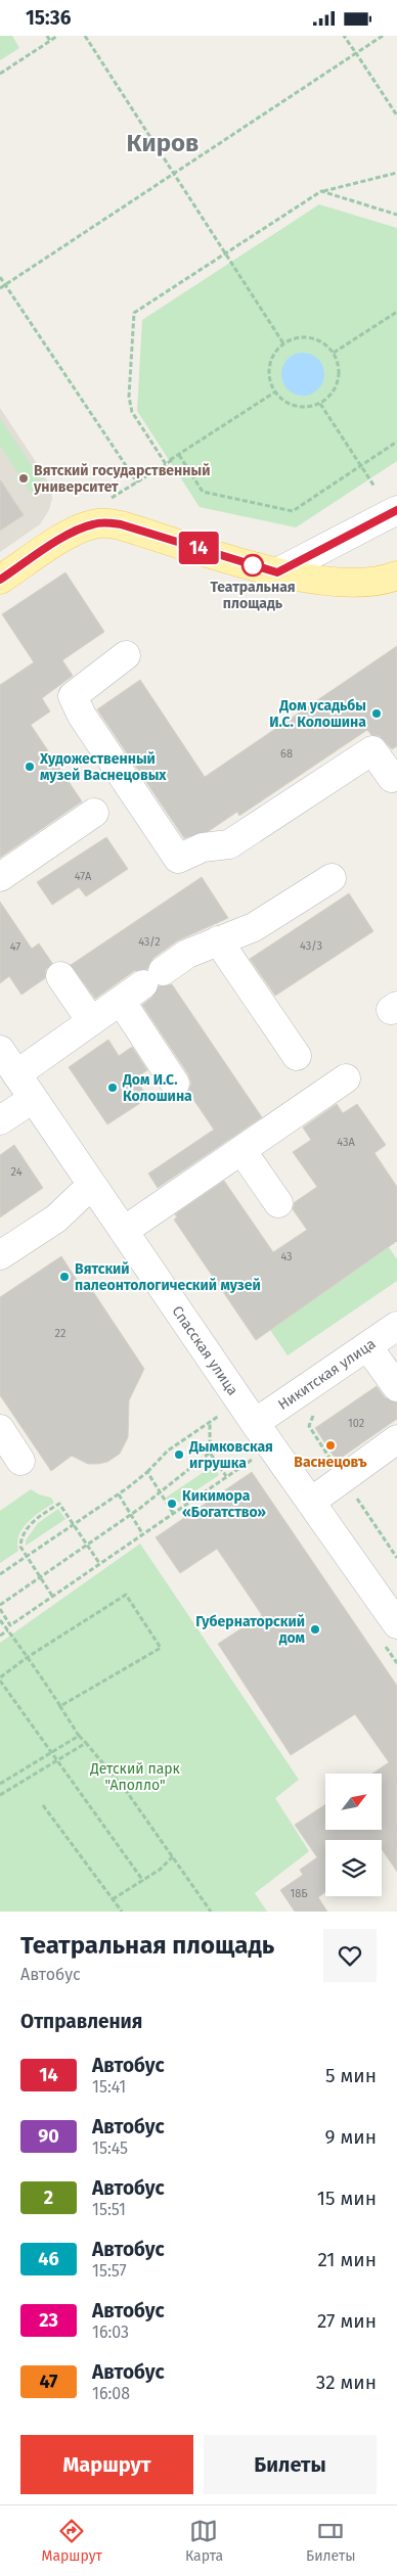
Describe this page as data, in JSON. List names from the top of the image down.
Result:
{
  "streets": {
    "street": ["Спасская улица", "Никитская улица"]
  },
  "crossings": [
    ["Спасская улица", "Никитская улица"]
  ],
  "districts": ["Киров"],
  "parks": ["Детский парк \"Аполло\""],
  "places": [
    "Вятский государственный университет",
    "Театральная площадь",
    "Дом усадьбы И.С. Колошина",
    "Художественный музей Васнецовых",
    "Дом И.С. Колошина",
    "Вятский палеонтологический музей",
    "Васнецовъ",
    "Дымковская игрушка",
    "Кикимора «Богатство»",
    "Губернаторский дом"
  ],
  "lines": ["bus line 14"],
  "house_numbers": [
    "68",
    "47А",
    "43/2",
    "43/3",
    "47",
    "43А",
    "24",
    "43",
    "22",
    "102",
    "18Б"
  ],
  "north": "top right",
  "page": {
    "status": "15:36",
    "on_map": "14",
    "heading": [
      ["Театральная площадь", "Автобус"],
      "Отправления"
    ],
    "list": [
      {
        "mark": "14",
        "name": "Автобус",
        "note": "15:41",
        "value": "5 мин"
      },
      {
        "mark": "90",
        "name": "Автобус",
        "note": "15:45",
        "value": "9 мин"
      },
      {
        "mark": "2",
        "name": "Автобус",
        "note": "15:51",
        "value": "15 мин"
      },
      {
        "mark": "46",
        "name": "Автобус",
        "note": "15:57",
        "value": "21 мин"
      },
      {
        "mark": "23",
        "name": "Автобус",
        "note": "16:03",
        "value": "27 мин"
      },
      {
        "mark": "47",
        "name": "Автобус",
        "note": "16:08",
        "value": "32 мин"
      }
    ],
    "buttons": ["Маршрут", "Билеты"],
    "tabs": ["Маршрут", "Карта", "Билеты"]
  }
}
